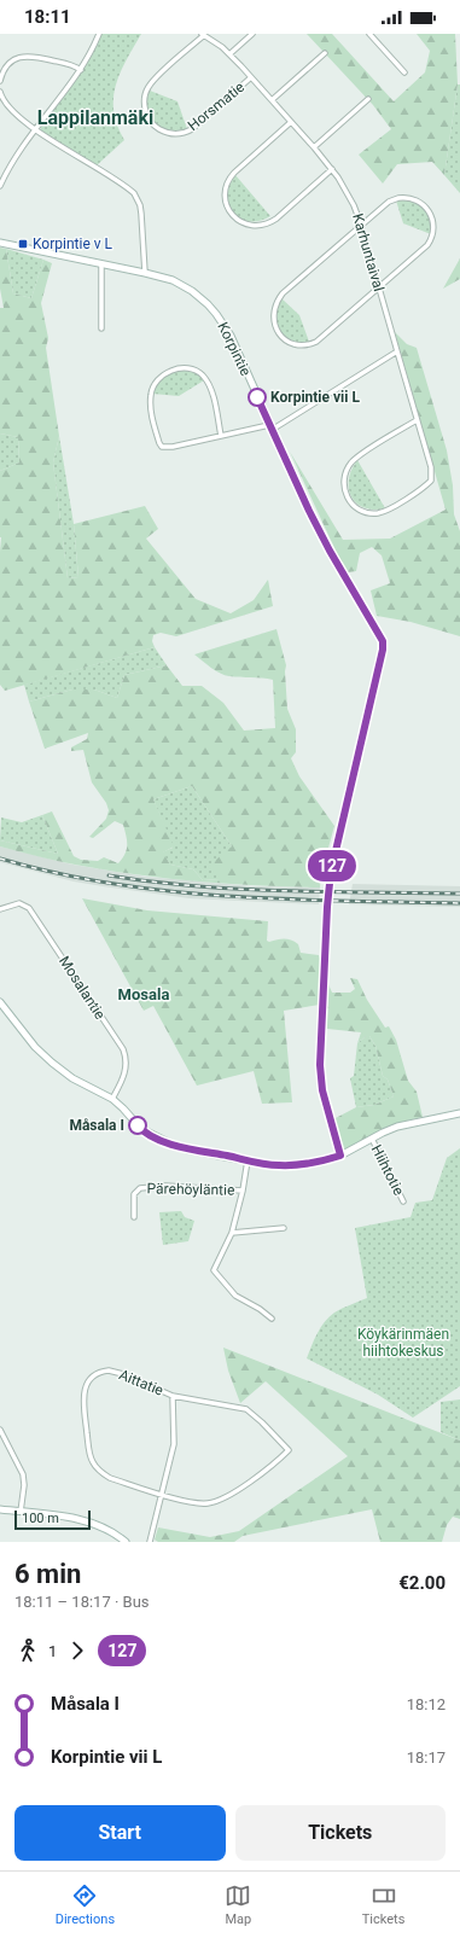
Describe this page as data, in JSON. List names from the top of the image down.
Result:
{
  "streets": {
    "street": [
      "Horsmatie",
      "Karhuntaival",
      "Korpintie",
      "Mosalantie",
      "Hiihtotie",
      "Pärehöyläntie",
      "Aittatie"
    ]
  },
  "crossings": [
    ["Horsmatie", "Karhuntaival"]
  ],
  "districts": ["Lappilanmäki", "Mosala"],
  "parks": ["Köykärinmäen hiihtokeskus"],
  "places": {
    "transit": ["Korpintie v L"],
    "other": ["Korpintie vii L", "Måsala I"]
  },
  "lines": ["bus line 127"],
  "scale_bar": "100 m",
  "page": {
    "status": "18:11",
    "on_map": "127",
    "scale": "100 m",
    "heading": ["6 min", "18:11 – 18:17 · Bus", "€2.00"],
    "legs": ["1", "127"],
    "list": [
      {
        "name": "Måsala I",
        "value": "18:12"
      },
      {
        "name": "Korpintie vii L",
        "value": "18:17"
      }
    ],
    "buttons": ["Start", "Tickets"],
    "tabs": ["Directions", "Map", "Tickets"]
  }
}
